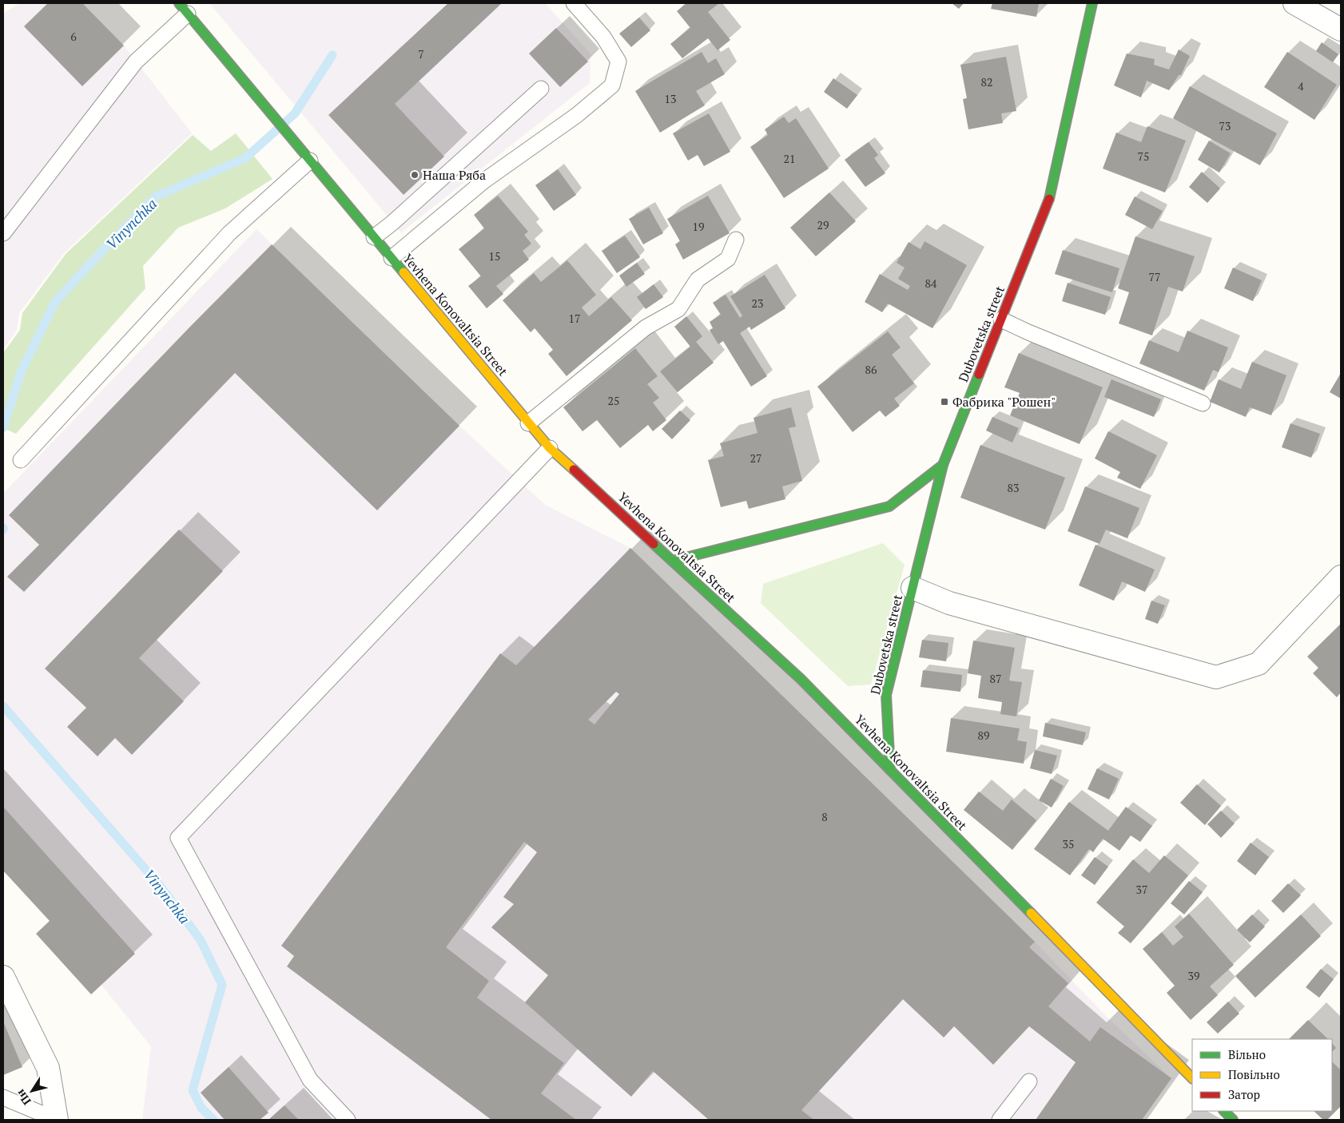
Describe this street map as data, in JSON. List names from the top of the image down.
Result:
{
  "streets": {
    "street": ["Yevhena Konovaltsia Street", "Dubovetska street"]
  },
  "crossings": [
    ["Yevhena Konovaltsia Street", "Dubovetska street"]
  ],
  "water": ["Vinynchka"],
  "places": {
    "other": ["Наша Ряба"],
    "transit": ["Фабрика \"Рошен\""]
  },
  "house_numbers": [
    "6",
    "7",
    "82",
    "4",
    "13",
    "73",
    "75",
    "21",
    "29",
    "19",
    "15",
    "77",
    "84",
    "23",
    "17",
    "86",
    "25",
    "27",
    "83",
    "87",
    "89",
    "8",
    "35",
    "37",
    "39"
  ],
  "legend": ["Вільно", "Повільно", "Затор"],
  "north": "bottom left"
}
